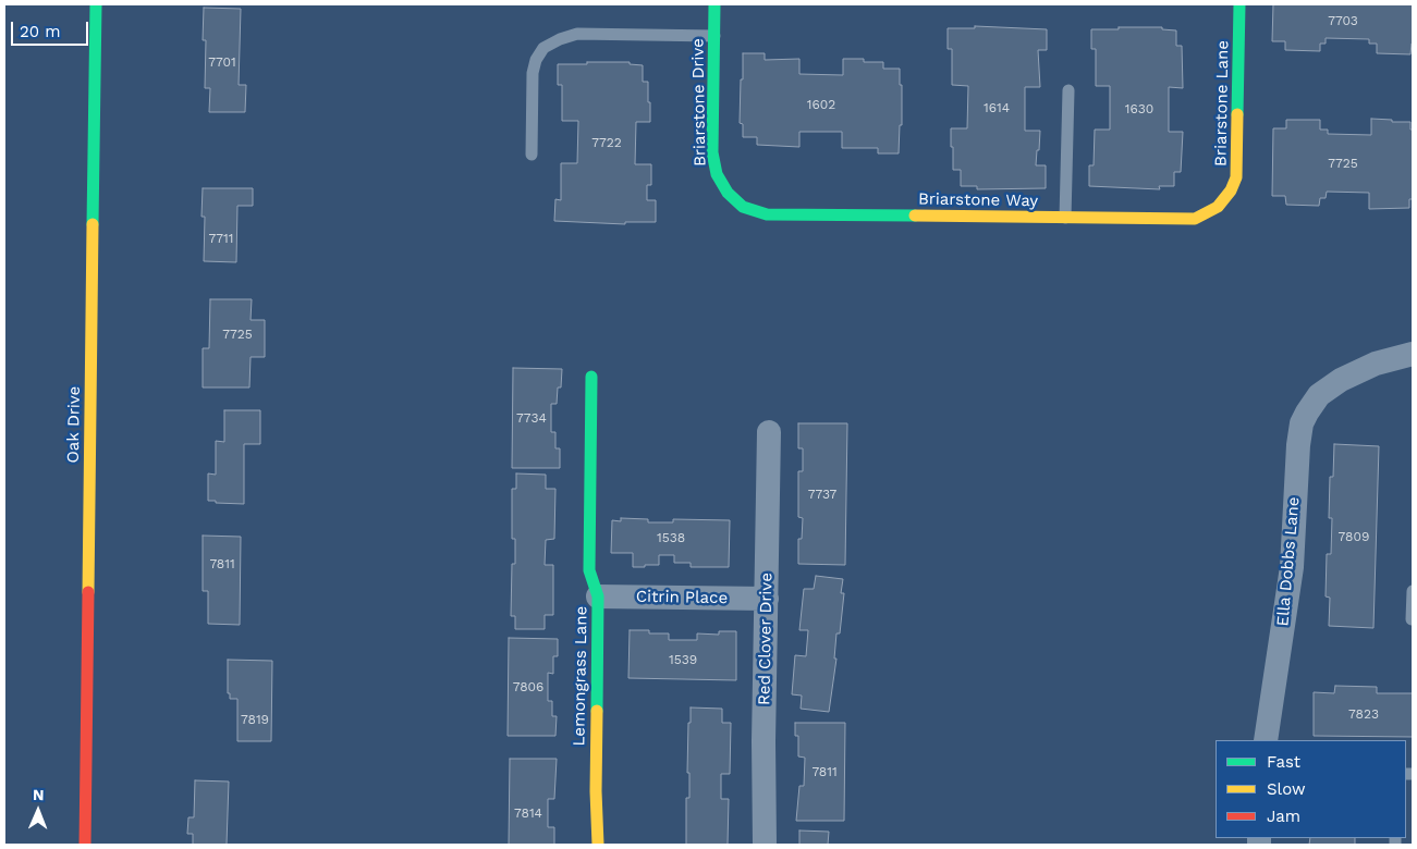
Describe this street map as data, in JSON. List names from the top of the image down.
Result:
{
  "streets": {
    "street": [
      "Briarstone Drive",
      "Briarstone Lane",
      "Briarstone Way",
      "Oak Drive",
      "Ella Dobbs Lane",
      "Citrin Place",
      "Red Clover Drive",
      "Lemongrass Lane"
    ]
  },
  "crossings": [
    ["Briarstone Drive", "Briarstone Way"],
    ["Briarstone Lane", "Briarstone Way"],
    ["Citrin Place", "Red Clover Drive"],
    ["Citrin Place", "Lemongrass Lane"]
  ],
  "house_numbers": [
    "7703",
    "7701",
    "1602",
    "1614",
    "1630",
    "7722",
    "7725",
    "7711",
    "7725",
    "7734",
    "7737",
    "7809",
    "1538",
    "7811",
    "1539",
    "7806",
    "7823",
    "7819",
    "7811",
    "7814"
  ],
  "legend": ["Fast", "Slow", "Jam"],
  "scale_bar": "20 m",
  "north": "top"
}
